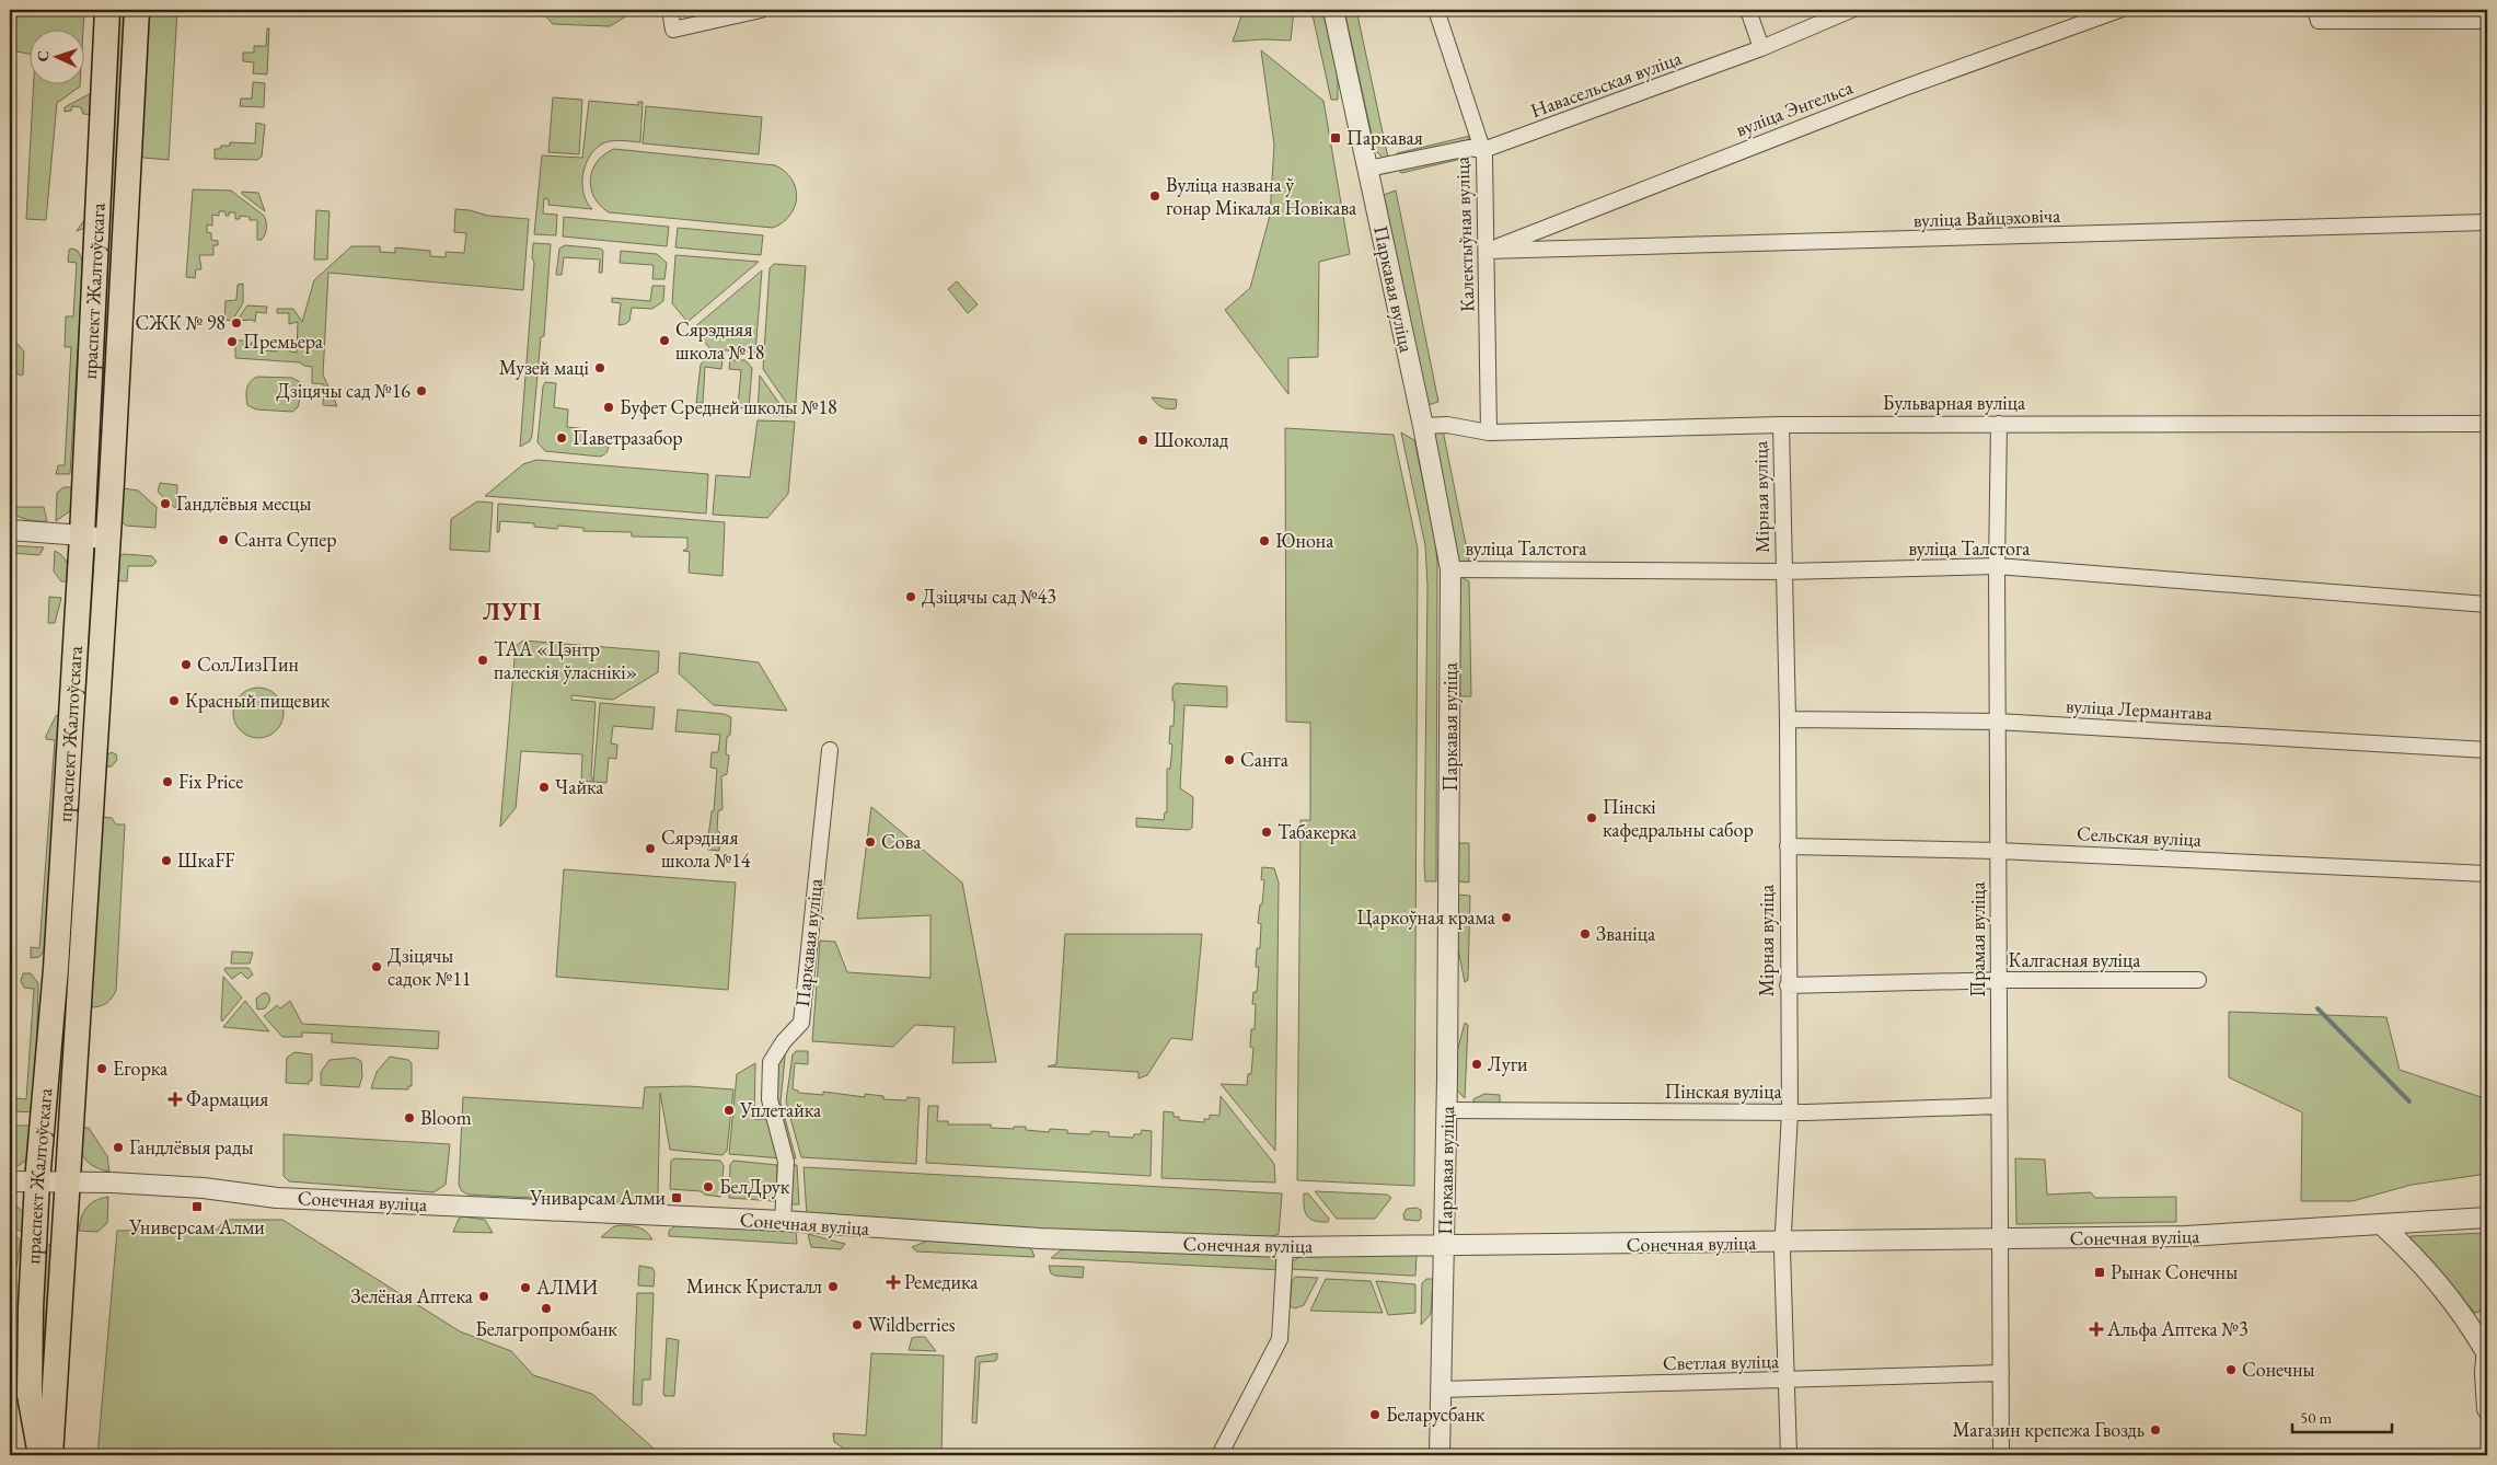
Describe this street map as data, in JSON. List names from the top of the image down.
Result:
{
  "streets": {
    "main road": ["праспект Жалтоўскага"],
    "street": [
      "Навасельская вуліца",
      "вуліца Энгельса",
      "вуліца Вайцэховіча",
      "Калектыўная вуліца",
      "Паркавая вуліца",
      "Бульварная вуліца",
      "Мірная вуліца",
      "вуліца Талстога",
      "вуліца Лермантава",
      "Сельская вуліца",
      "Прамая вуліца",
      "Калгасная вуліца",
      "Пінская вуліца",
      "Сонечная вуліца",
      "Светлая вуліца"
    ]
  },
  "crossings": [
    ["Навасельская вуліца", "Калектыўная вуліца"],
    ["Навасельская вуліца", "Паркавая вуліца"],
    ["вуліца Энгельса", "вуліца Вайцэховіча"],
    ["вуліца Энгельса", "Калектыўная вуліца"],
    ["вуліца Вайцэховіча", "Калектыўная вуліца"],
    ["Калектыўная вуліца", "Бульварная вуліца"],
    ["Паркавая вуліца", "Бульварная вуліца"],
    ["Паркавая вуліца", "вуліца Талстога"],
    ["Паркавая вуліца", "Пінская вуліца"],
    ["Паркавая вуліца", "Сонечная вуліца"],
    ["Паркавая вуліца", "Светлая вуліца"],
    ["праспект Жалтоўскага", "Сонечная вуліца"],
    ["Бульварная вуліца", "Мірная вуліца"],
    ["Бульварная вуліца", "Прамая вуліца"],
    ["Мірная вуліца", "вуліца Талстога"],
    ["Мірная вуліца", "вуліца Лермантава"],
    ["Мірная вуліца", "Сельская вуліца"],
    ["Мірная вуліца", "Калгасная вуліца"],
    ["Мірная вуліца", "Пінская вуліца"],
    ["Мірная вуліца", "Сонечная вуліца"],
    ["Мірная вуліца", "Светлая вуліца"],
    ["вуліца Талстога", "Прамая вуліца"],
    ["вуліца Лермантава", "Прамая вуліца"],
    ["Сельская вуліца", "Прамая вуліца"],
    ["Прамая вуліца", "Калгасная вуліца"],
    ["Прамая вуліца", "Пінская вуліца"],
    ["Прамая вуліца", "Сонечная вуліца"],
    ["Прамая вуліца", "Светлая вуліца"]
  ],
  "districts": ["ЛУГІ"],
  "places": {
    "transit": [
      "Паркавая",
      "Униварсам Алми",
      "Универсам Алми",
      "Рынак Сонечны"
    ],
    "other": [
      "Вуліца названа ў гонар Мікалая Новікава",
      "СЖК № 98",
      "Сярэдняя школа №18",
      "Премьера",
      "Музей маці",
      "Дзіцячы сад №16",
      "Буфет Средней школы №18",
      "Паветразабор",
      "Шоколад",
      "Гандлёвыя месцы",
      "Санта Супер",
      "Юнона",
      "Дзіцячы сад №43",
      "ТАА «Цэнтр палескія ўласнікі»",
      "СолЛизПин",
      "Красный пищевик",
      "Санта",
      "Fix Price",
      "Чайка",
      "Пінскі кафедральны сабор",
      "Табакерка",
      "Сова",
      "Сярэдняя школа №14",
      "ШкаFF",
      "Царкоўная крама",
      "Званіца",
      "Дзіцячы садок №11",
      "Луги",
      "Егорка",
      "Уплетайка",
      "Bloom",
      "Гандлёвыя рады",
      "БелДрук",
      "Минск Кристалл",
      "АЛМИ",
      "Зелёная Аптека",
      "Белагропромбанк",
      "Wildberries",
      "Сонечны",
      "Беларусбанк",
      "Магазин крепежа Гвоздь"
    ],
    "health": ["Фармация", "Ремедика", "Альфа Аптека №3"]
  },
  "scale_bar": "50 m",
  "north": "left"
}
